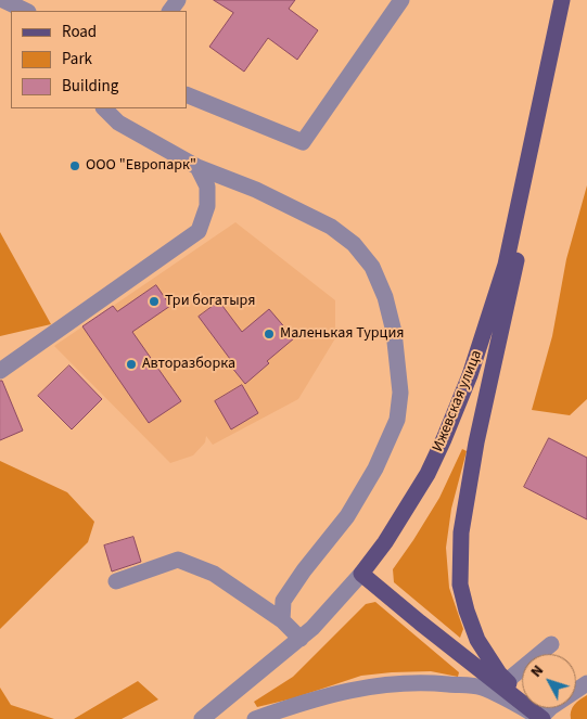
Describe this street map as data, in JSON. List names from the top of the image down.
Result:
{
  "streets": {
    "main road": ["Ижевская улица"]
  },
  "places": [
    "ООО \"Европарк\"",
    "Три богатыря",
    "Маленькая Турция",
    "Авторазборка"
  ],
  "legend": ["Road", "Park", "Building"],
  "north": "top left"
}
